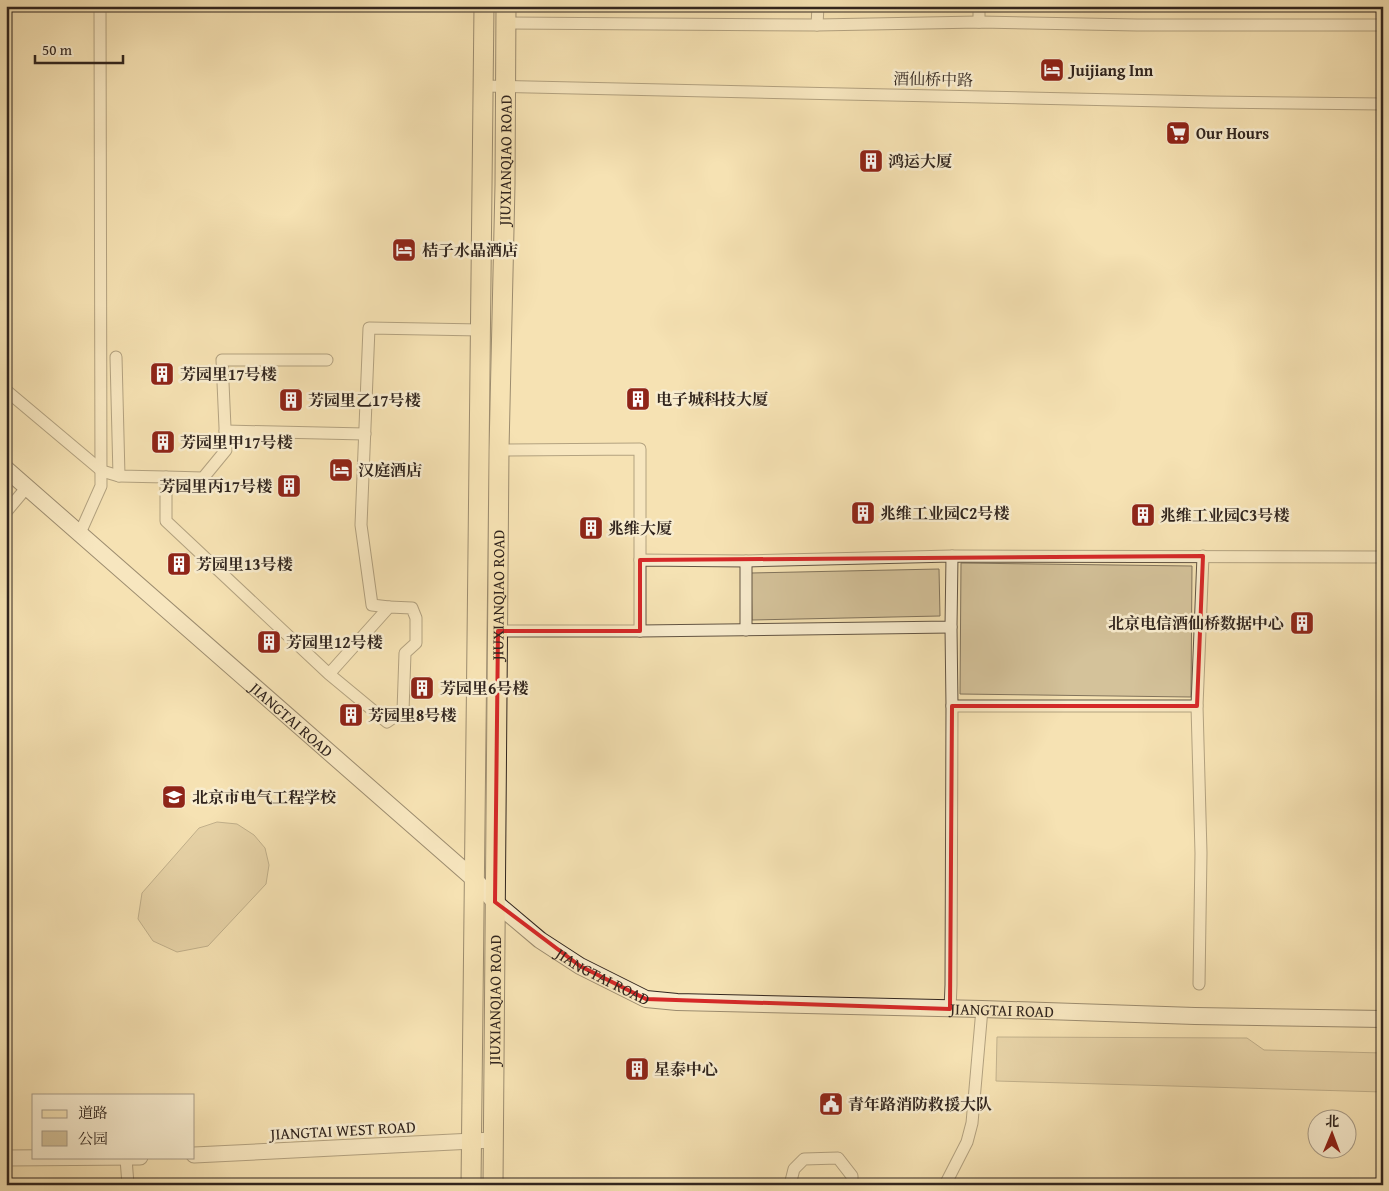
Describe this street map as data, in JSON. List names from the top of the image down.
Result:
{
  "streets": {
    "main road": ["JIUXIANQIAO ROAD", "JIANGTAI ROAD"],
    "street": ["酒仙桥中路", "JIANGTAI WEST ROAD"]
  },
  "crossings": [
    ["酒仙桥中路", "JIUXIANQIAO ROAD"],
    ["JIUXIANQIAO ROAD", "JIANGTAI ROAD"],
    ["JIUXIANQIAO ROAD", "JIANGTAI WEST ROAD"]
  ],
  "places": {
    "hotel": ["Juijiang Inn", "桔子水晶酒店", "汉庭酒店"],
    "supermarket": ["Our Hours"],
    "building": [
      "鸿运大厦",
      "芳园里17号楼",
      "电子城科技大厦",
      "芳园里乙17号楼",
      "芳园里甲17号楼",
      "芳园里丙17号楼",
      "兆维工业园C2号楼",
      "兆维工业园C3号楼",
      "兆维大厦",
      "芳园里13号楼",
      "北京电信酒仙桥数据中心",
      "芳园里12号楼",
      "芳园里6号楼",
      "芳园里8号楼",
      "星泰中心"
    ],
    "school or university": ["北京市电气工程学校"],
    "public building": ["青年路消防救援大队"]
  },
  "legend": ["道路", "公园"],
  "scale_bar": "50 m",
  "north": "top"
}
